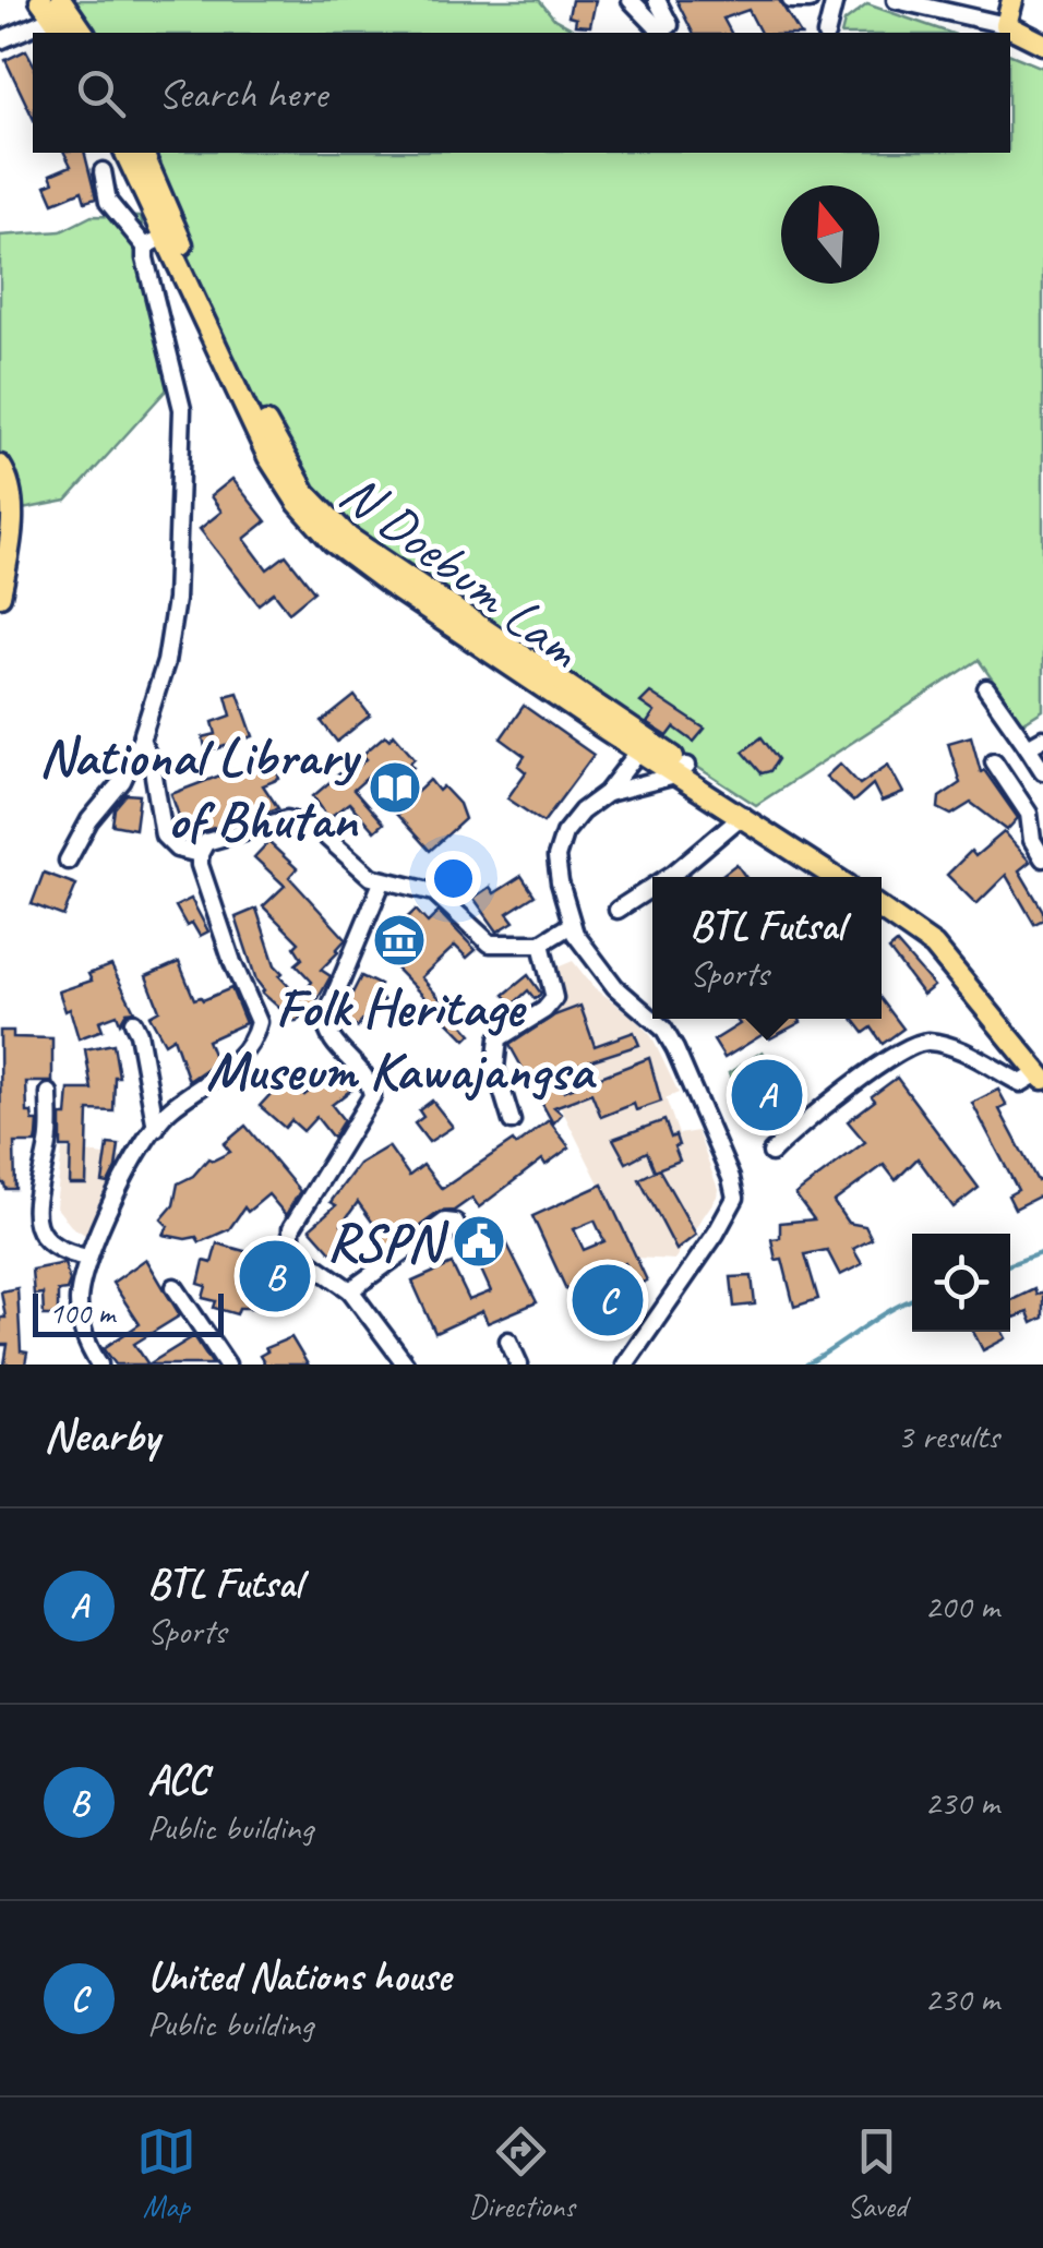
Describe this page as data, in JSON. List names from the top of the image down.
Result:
{
  "streets": {
    "main road": ["N Doebum Lam"]
  },
  "places": {
    "library": ["National Library of Bhutan"],
    "museum": ["Folk Heritage Museum Kawajangsa"],
    "public building": ["RSPN"]
  },
  "scale_bar": "100 m",
  "north": "top",
  "page": {
    "search": "Search here",
    "popup": ["BTL Futsal", "Sports"],
    "pins": ["A", "B", "C"],
    "scale": "100 m",
    "heading": ["Nearby", "3 results"],
    "list": [
      {
        "mark": "A",
        "name": "BTL Futsal",
        "note": "Sports",
        "value": "200 m"
      },
      {
        "mark": "B",
        "name": "ACC",
        "note": "Public building",
        "value": "230 m"
      },
      {
        "mark": "C",
        "name": "United Nations house",
        "note": "Public building",
        "value": "230 m"
      }
    ],
    "nav": ["Map", "Directions", "Saved"]
  }
}
